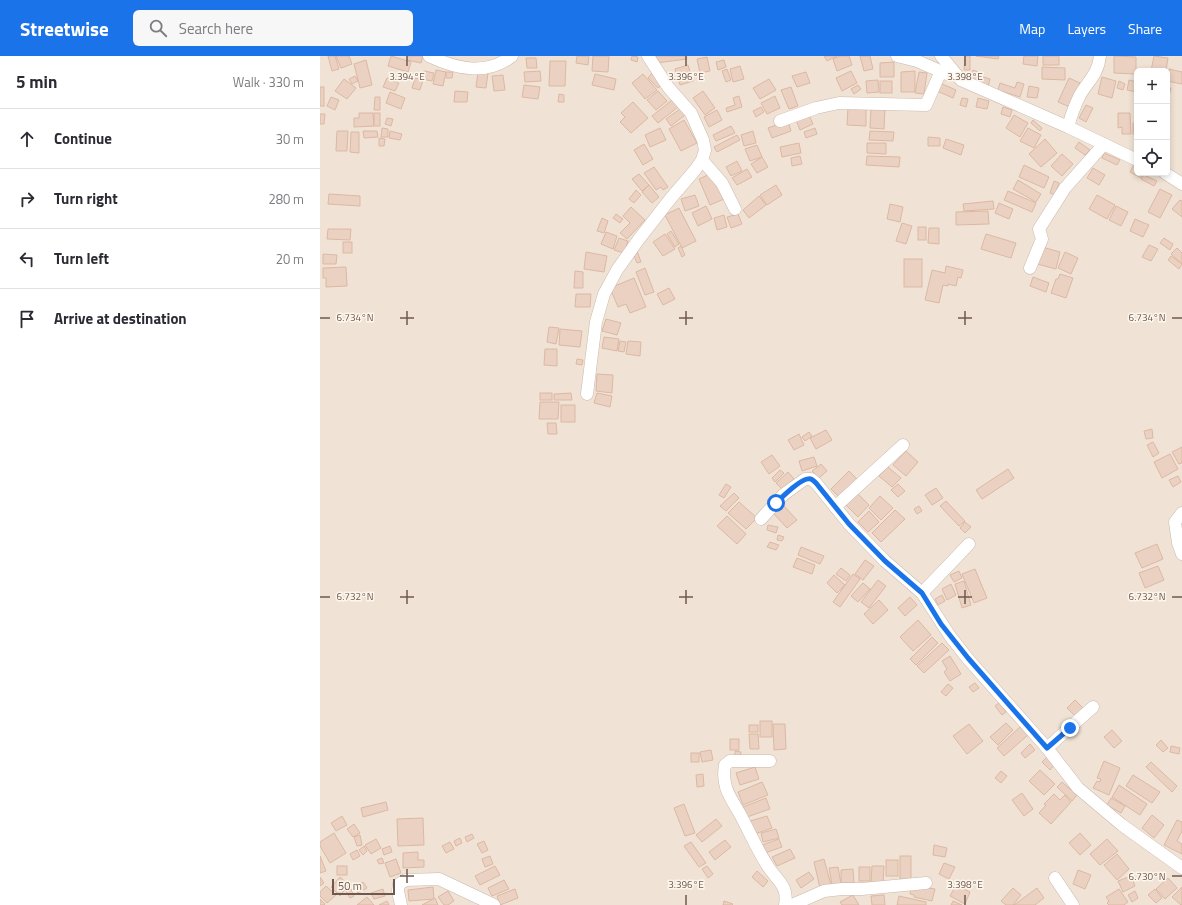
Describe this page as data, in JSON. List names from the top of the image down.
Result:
{
  "scale_bar": "50 m",
  "page": {
    "header": "Streetwise",
    "search": "Search here",
    "nav": ["Map", "Layers", "Share"],
    "heading": ["5 min", "Walk · 330 m"],
    "map_buttons": ["+", "−"],
    "list": [
      ["Continue", "30 m"],
      ["Turn right", "280 m"],
      ["Turn left", "20 m"],
      "Arrive at destination"
    ],
    "scale": "50 m"
  },
  "coordinates": [
    "3.394°E",
    "3.396°E",
    "3.398°E",
    "6.734°N",
    "6.732°N",
    "6.730°N"
  ]
}
